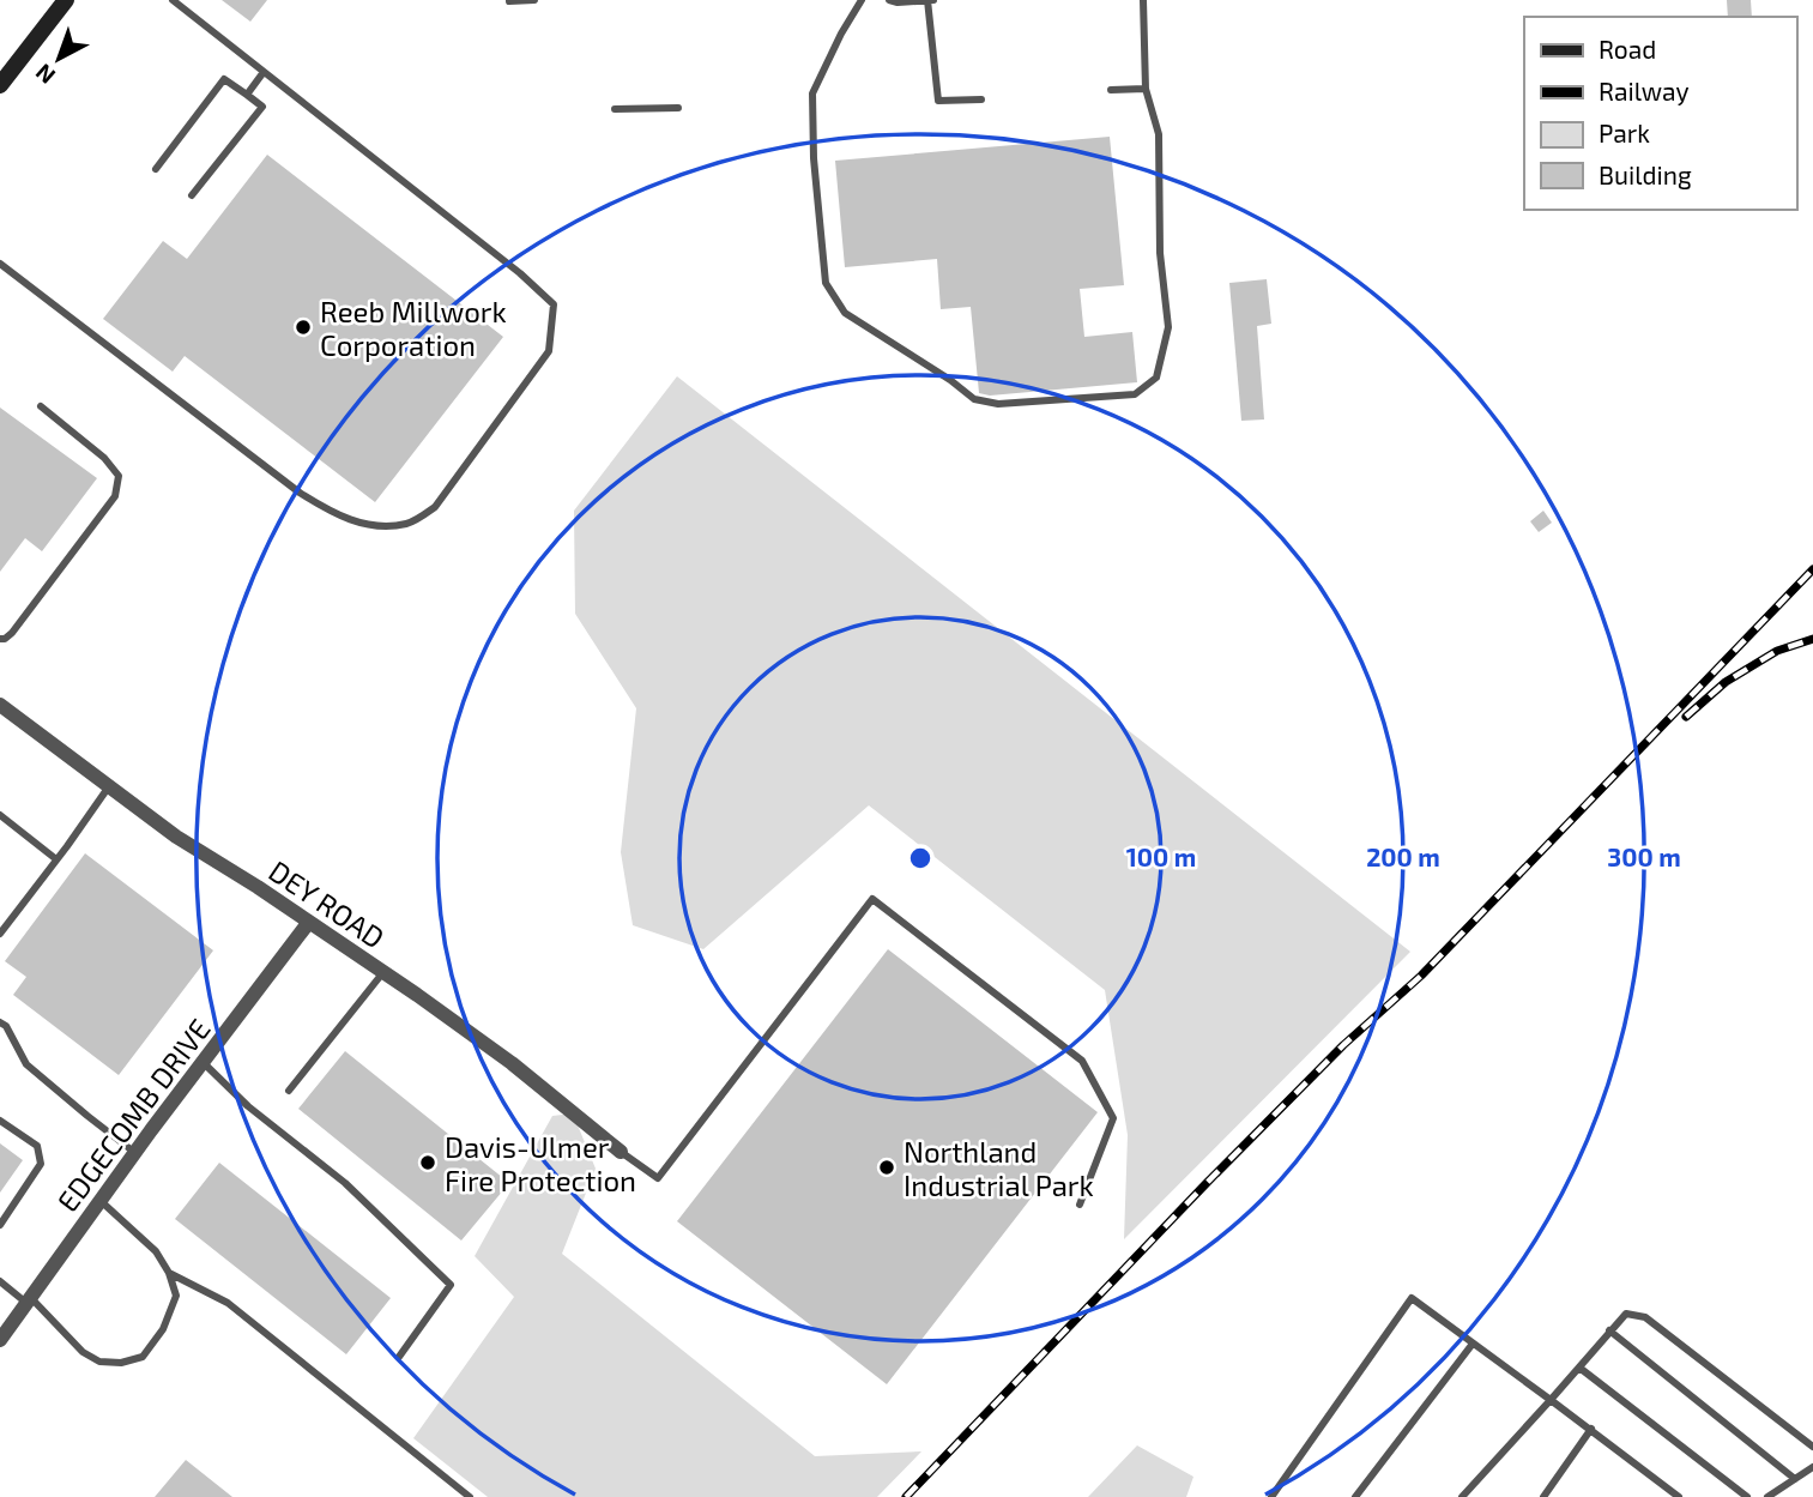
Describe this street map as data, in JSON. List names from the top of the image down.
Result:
{
  "streets": {
    "street": ["DEY ROAD", "EDGECOMB DRIVE"]
  },
  "crossings": [
    ["DEY ROAD", "EDGECOMB DRIVE"]
  ],
  "places": ["Reeb Millwork Corporation", "Davis-Ulmer Fire Protection", "Northland Industrial Park"],
  "legend": [
    "Road",
    "Railway",
    "Park",
    "Building"
  ],
  "north": "bottom left",
  "rings": ["100 m", "200 m", "300 m"]
}
